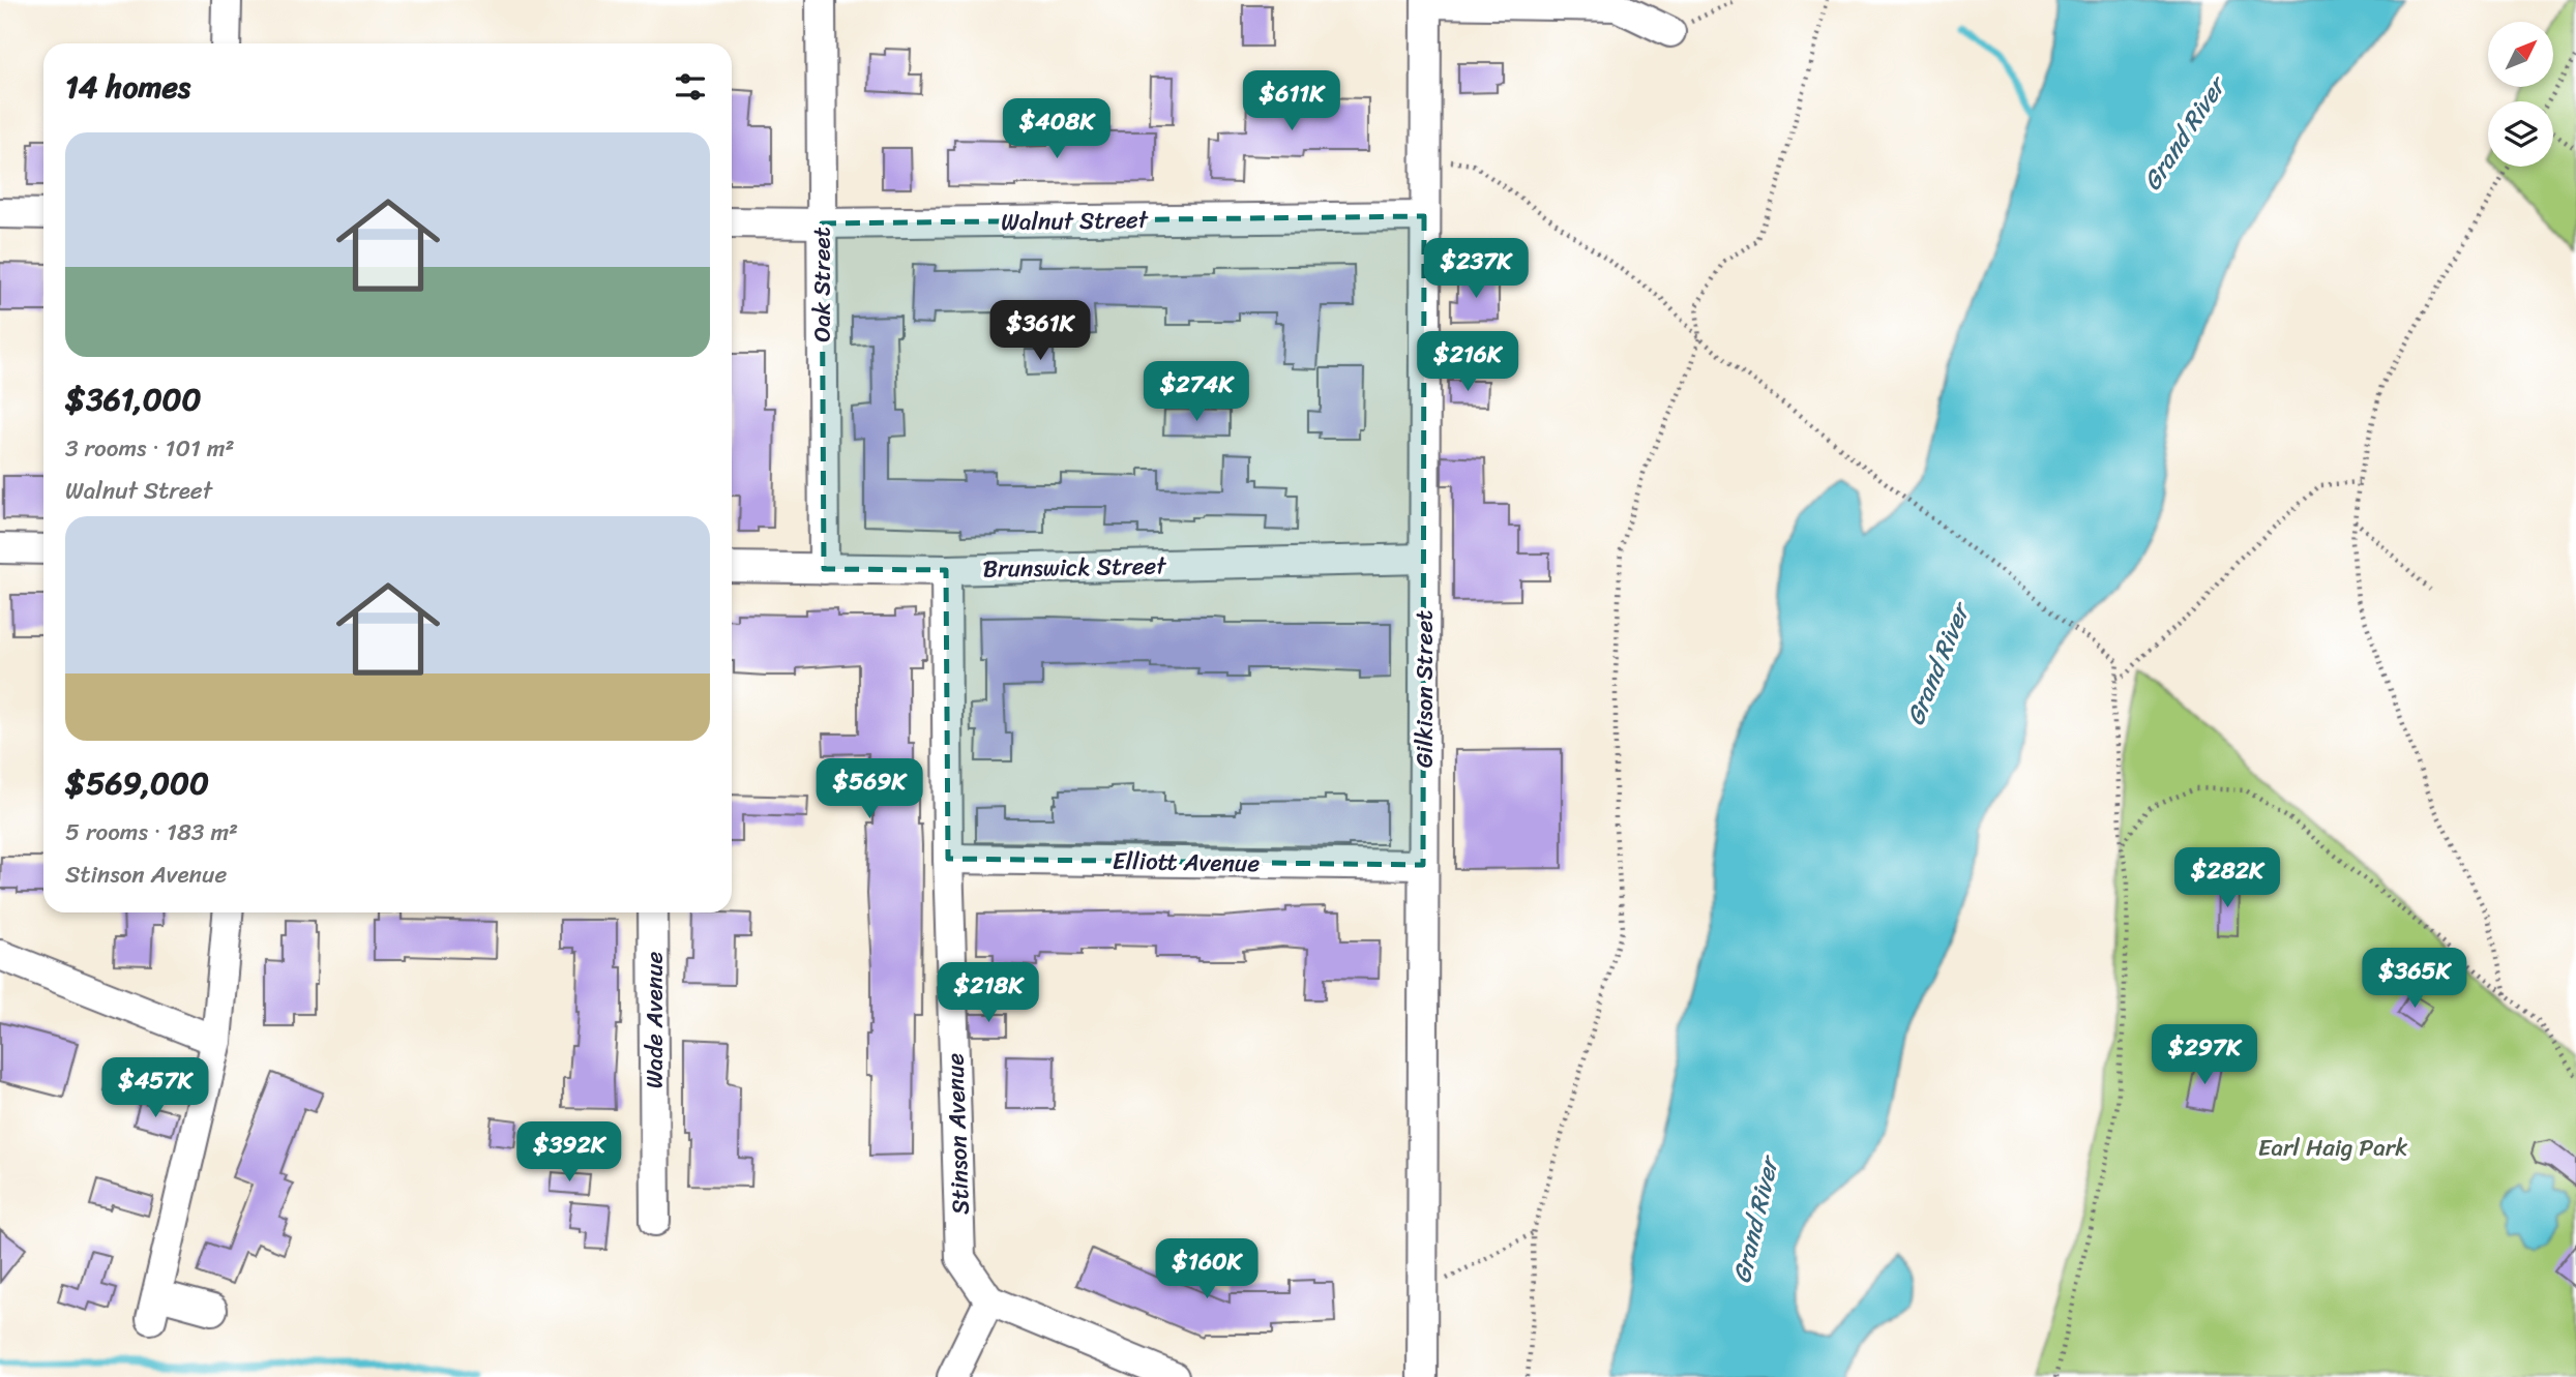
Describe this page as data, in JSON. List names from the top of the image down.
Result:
{
  "streets": {
    "street": [
      "Walnut Street",
      "Oak Street",
      "Brunswick Street",
      "Gilkison Street",
      "Elliott Avenue",
      "Wade Avenue",
      "Stinson Avenue"
    ]
  },
  "crossings": [
    ["Walnut Street", "Oak Street"],
    ["Walnut Street", "Gilkison Street"],
    ["Oak Street", "Brunswick Street"],
    ["Brunswick Street", "Gilkison Street"],
    ["Brunswick Street", "Stinson Avenue"],
    ["Gilkison Street", "Elliott Avenue"],
    ["Elliott Avenue", "Stinson Avenue"]
  ],
  "water": ["Grand River"],
  "parks": ["Earl Haig Park"],
  "north": "top right",
  "page": {
    "heading": "14 homes",
    "price": [
      "$611K",
      "$408K",
      "$237K",
      "$361K",
      "$216K",
      "$274K",
      "$569K",
      "$282K",
      "$365K",
      "$218K",
      "$297K",
      "$457K",
      "$392K",
      "$160K"
    ],
    "list": [
      {
        "name": "$361,000",
        "note": "3 rooms · 101 m² · Walnut Street"
      },
      {
        "name": "$569,000",
        "note": "5 rooms · 183 m² · Stinson Avenue"
      }
    ]
  }
}
